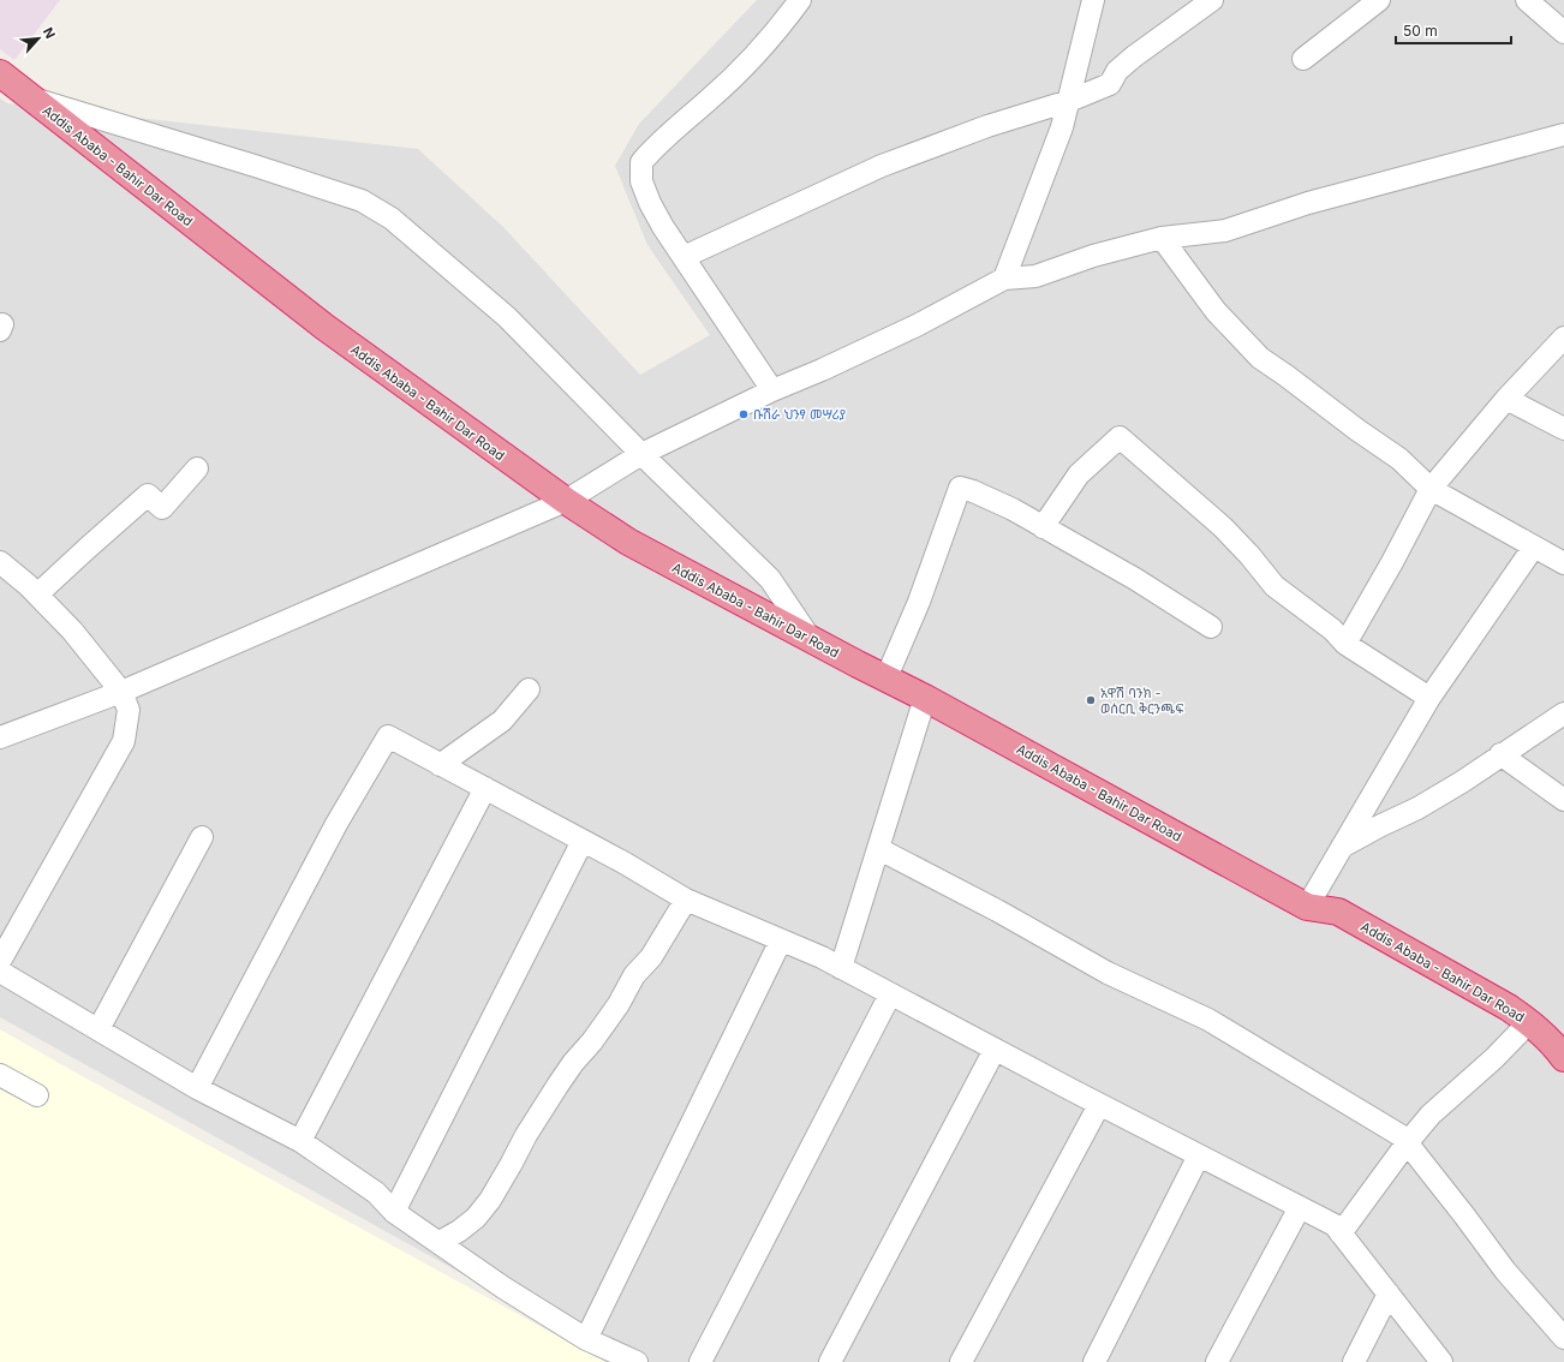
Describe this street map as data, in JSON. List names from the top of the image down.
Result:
{
  "streets": {
    "highway": ["Addis Ababa - Bahir Dar Road"]
  },
  "places": ["ቡሽራ ህንፃ መሣሪያ", "አዋሽ ባንክ - ወሰርቢ ቅርንጫፍ"],
  "scale_bar": "50 m",
  "north": "top right"
}
